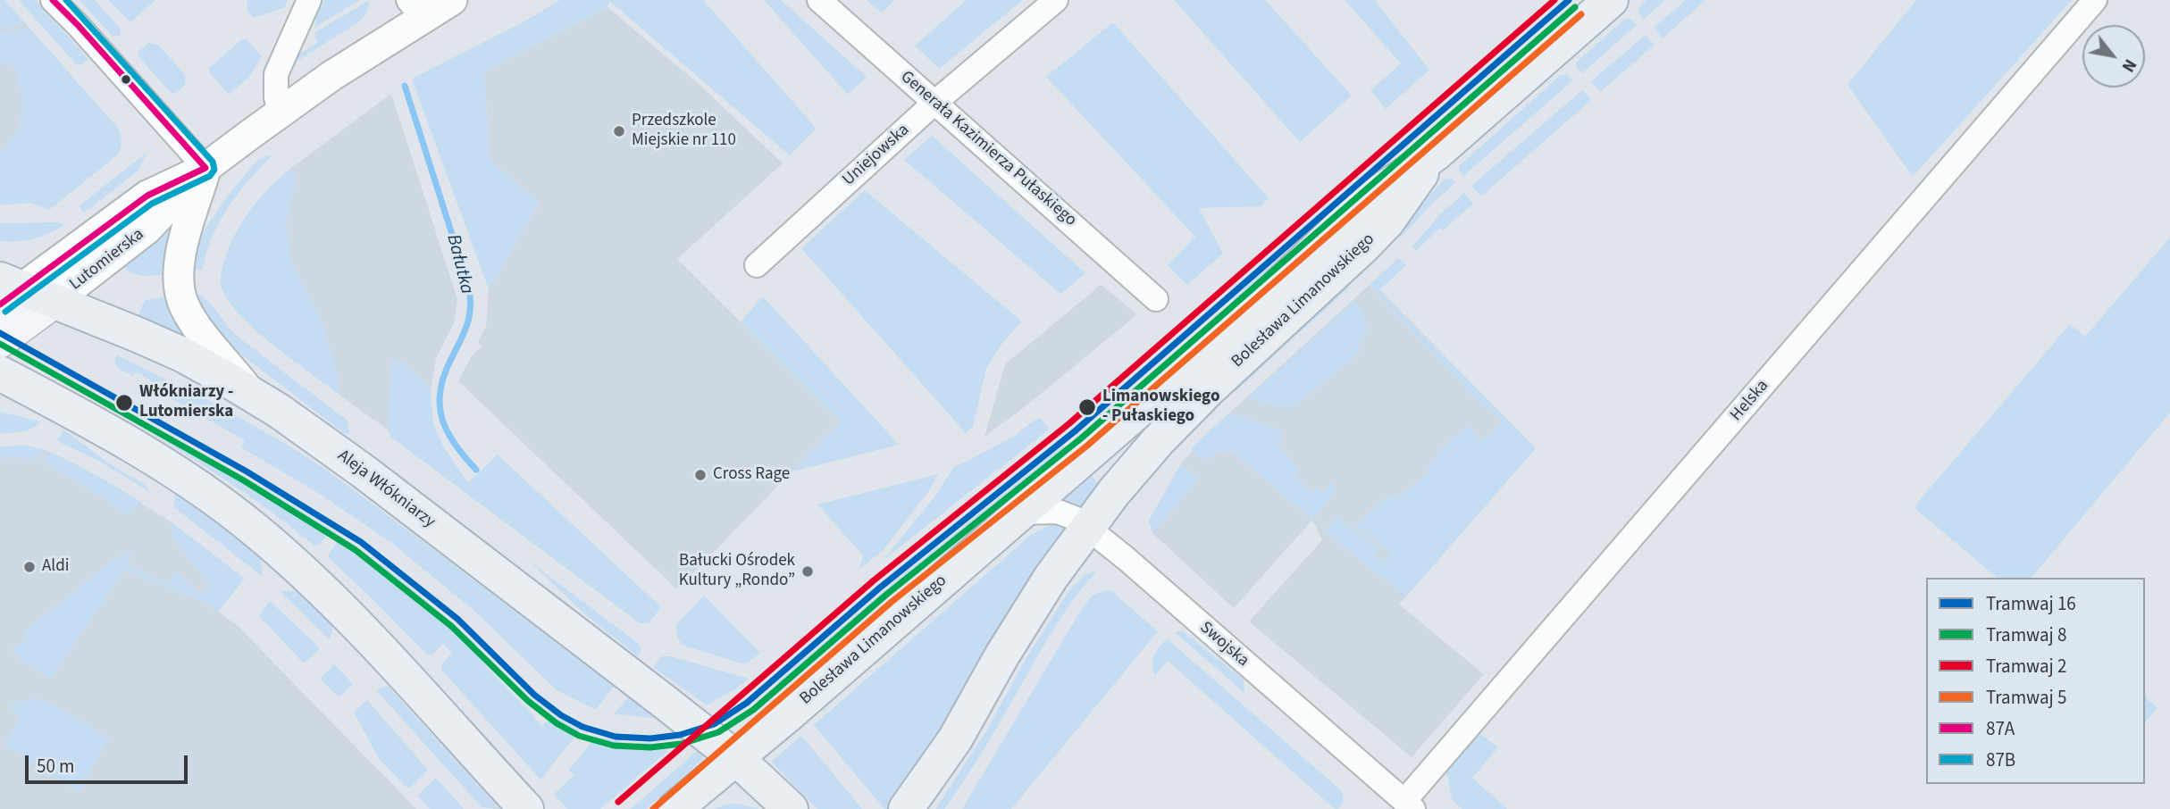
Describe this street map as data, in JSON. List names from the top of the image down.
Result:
{
  "streets": {
    "main road": ["Lutomierska", "Bolesława Limanowskiego", "Aleja Włókniarzy"],
    "street": [
      "Generała Kazimierza Pułaskiego",
      "Uniejowska",
      "Helska",
      "Swojska"
    ]
  },
  "crossings": [
    ["Generała Kazimierza Pułaskiego", "Uniejowska"],
    ["Lutomierska", "Aleja Włókniarzy"],
    ["Bolesława Limanowskiego", "Aleja Włókniarzy"],
    ["Bolesława Limanowskiego", "Swojska"],
    ["Helska", "Swojska"]
  ],
  "water": ["Bałutka"],
  "places": [
    "Przedszkole Miejskie nr 110",
    "Włókniarzy - Lutomierska",
    "Limanowskiego - Pułaskiego",
    "Cross Rage",
    "Aldi",
    "Bałucki Ośrodek Kultury „Rondo”"
  ],
  "lines": [
    "tram line 16",
    "tram line 2",
    "transit line 87A",
    "transit line 87B",
    "tram line 8",
    "tram line 5"
  ],
  "legend": [
    "Tramwaj 16",
    "Tramwaj 8",
    "Tramwaj 2",
    "Tramwaj 5",
    "87A",
    "87B"
  ],
  "scale_bar": "50 m",
  "north": "bottom right"
}
